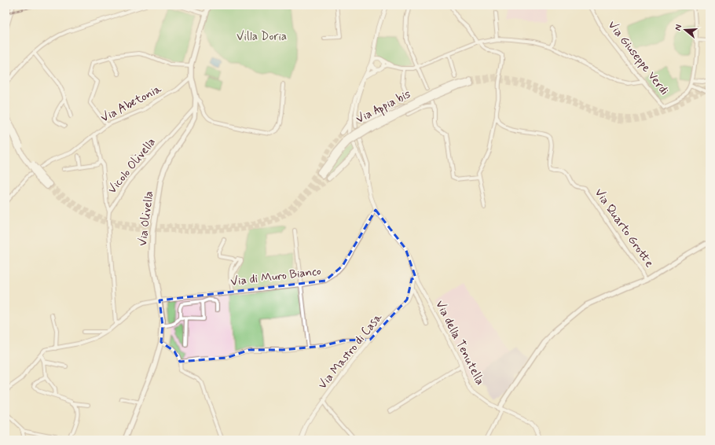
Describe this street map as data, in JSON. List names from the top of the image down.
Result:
{
  "streets": {
    "highway": ["Via Appia bis"],
    "main road": ["Via Olivella"],
    "street": [
      "Via Giuseppe Verdi",
      "Via Abetonia",
      "Vicolo Olivella",
      "Via Quarto Grotte",
      "Via di Muro Bianco",
      "Via della Tenutella",
      "Via Mastro di Casa"
    ]
  },
  "crossings": [
    ["Via Abetonia", "Via Olivella"],
    ["Via Appia bis", "Via della Tenutella"],
    ["Vicolo Olivella", "Via Olivella"],
    ["Vicolo Olivella", "Via di Muro Bianco"],
    ["Via Olivella", "Via di Muro Bianco"],
    ["Via di Muro Bianco", "Via della Tenutella"],
    ["Via della Tenutella", "Via Mastro di Casa"]
  ],
  "parks": ["Villa Doria"],
  "north": "left"
}
